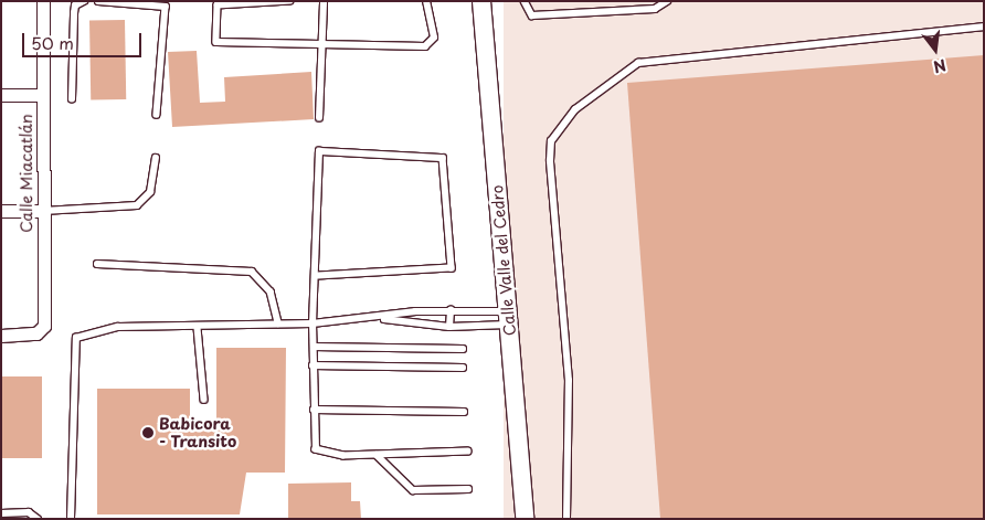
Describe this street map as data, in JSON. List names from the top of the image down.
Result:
{
  "streets": {
    "street": ["Calle Miacatlán", "Calle Valle del Cedro"]
  },
  "places": ["Babicora - Transito"],
  "scale_bar": "50 m",
  "north": "bottom"
}
